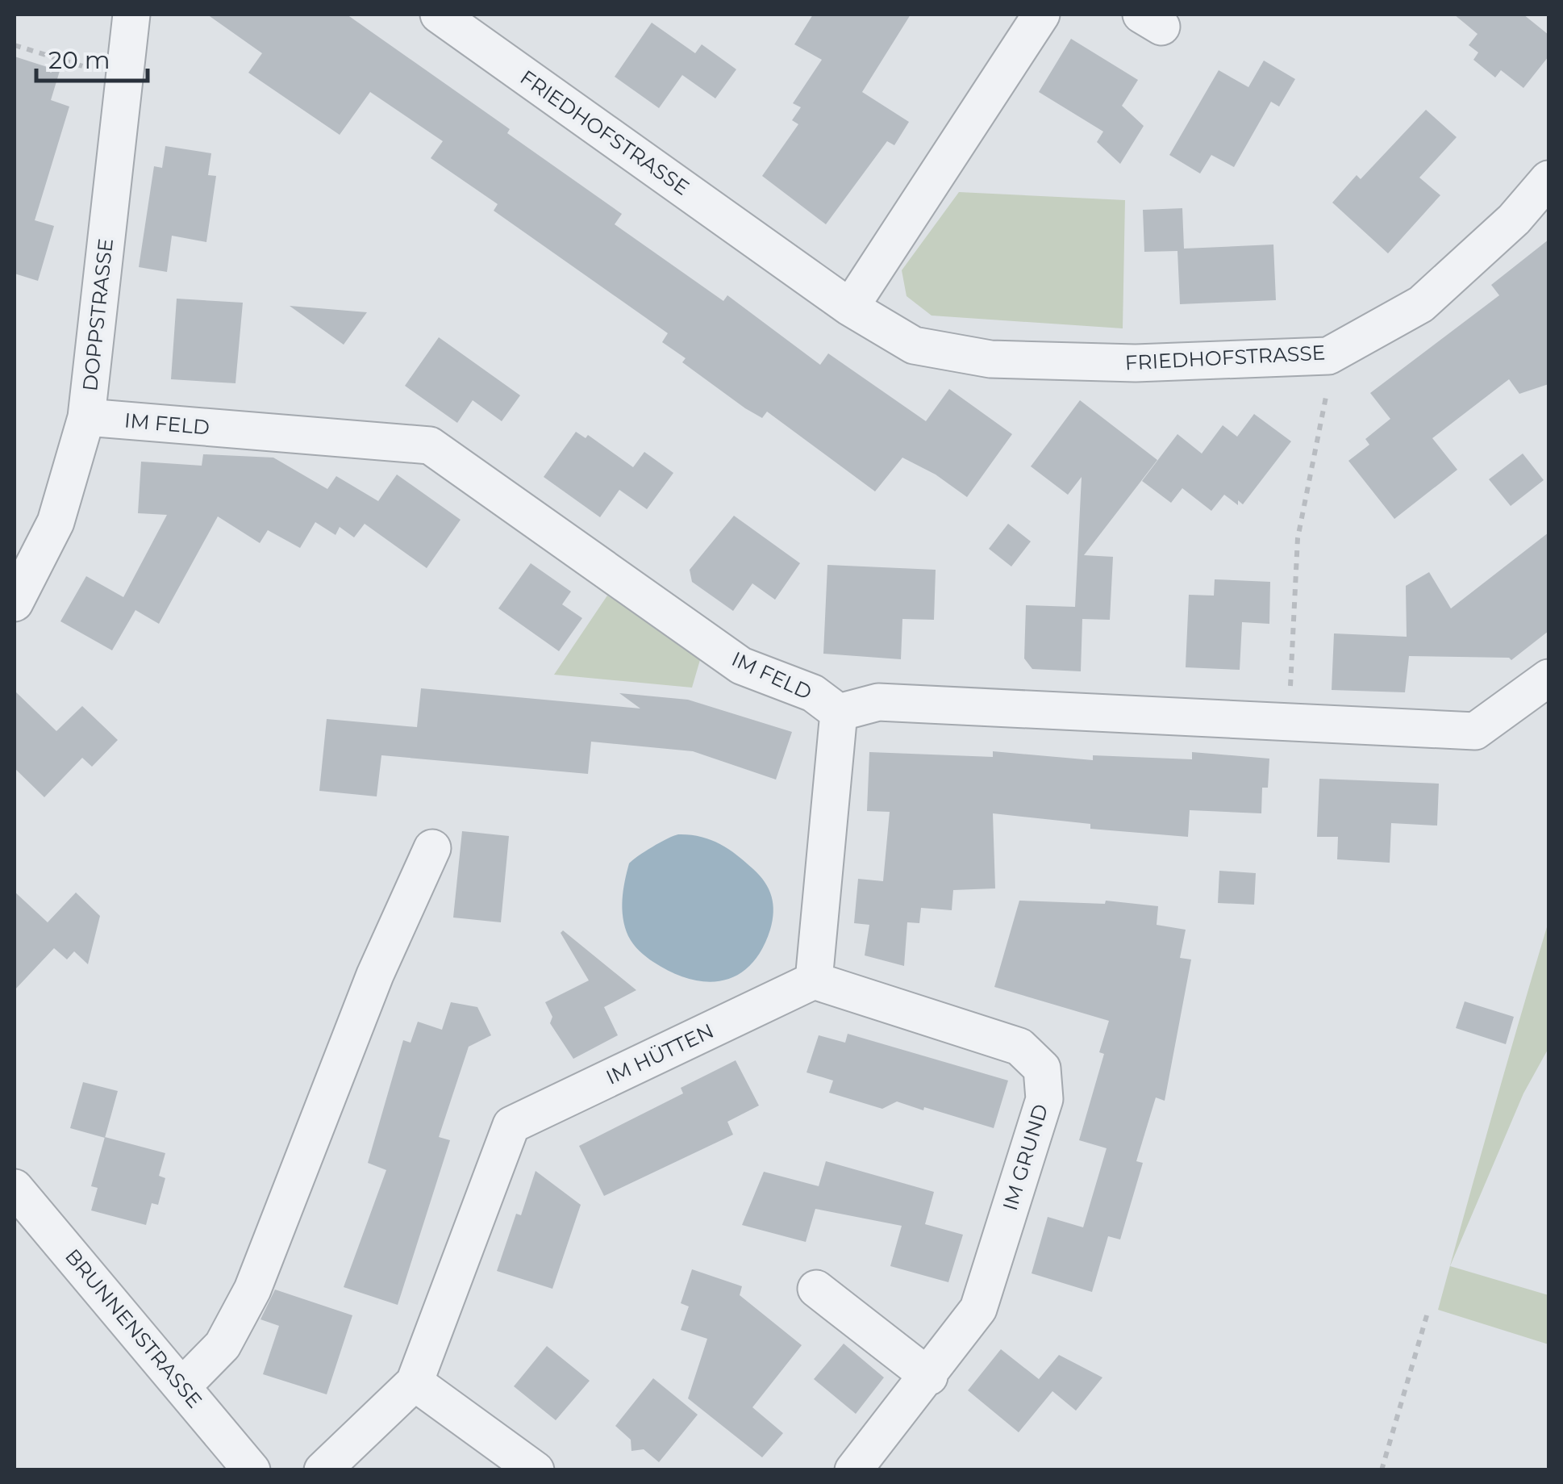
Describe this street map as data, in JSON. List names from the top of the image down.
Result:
{
  "streets": {
    "street": [
      "FRIEDHOFSTRASSE",
      "DOPPSTRASSE",
      "IM FELD",
      "IM HÜTTEN",
      "IM GRUND",
      "BRUNNENSTRASSE"
    ]
  },
  "crossings": [
    ["DOPPSTRASSE", "IM FELD"],
    ["IM HÜTTEN", "IM GRUND"]
  ],
  "scale_bar": "20 m"
}
